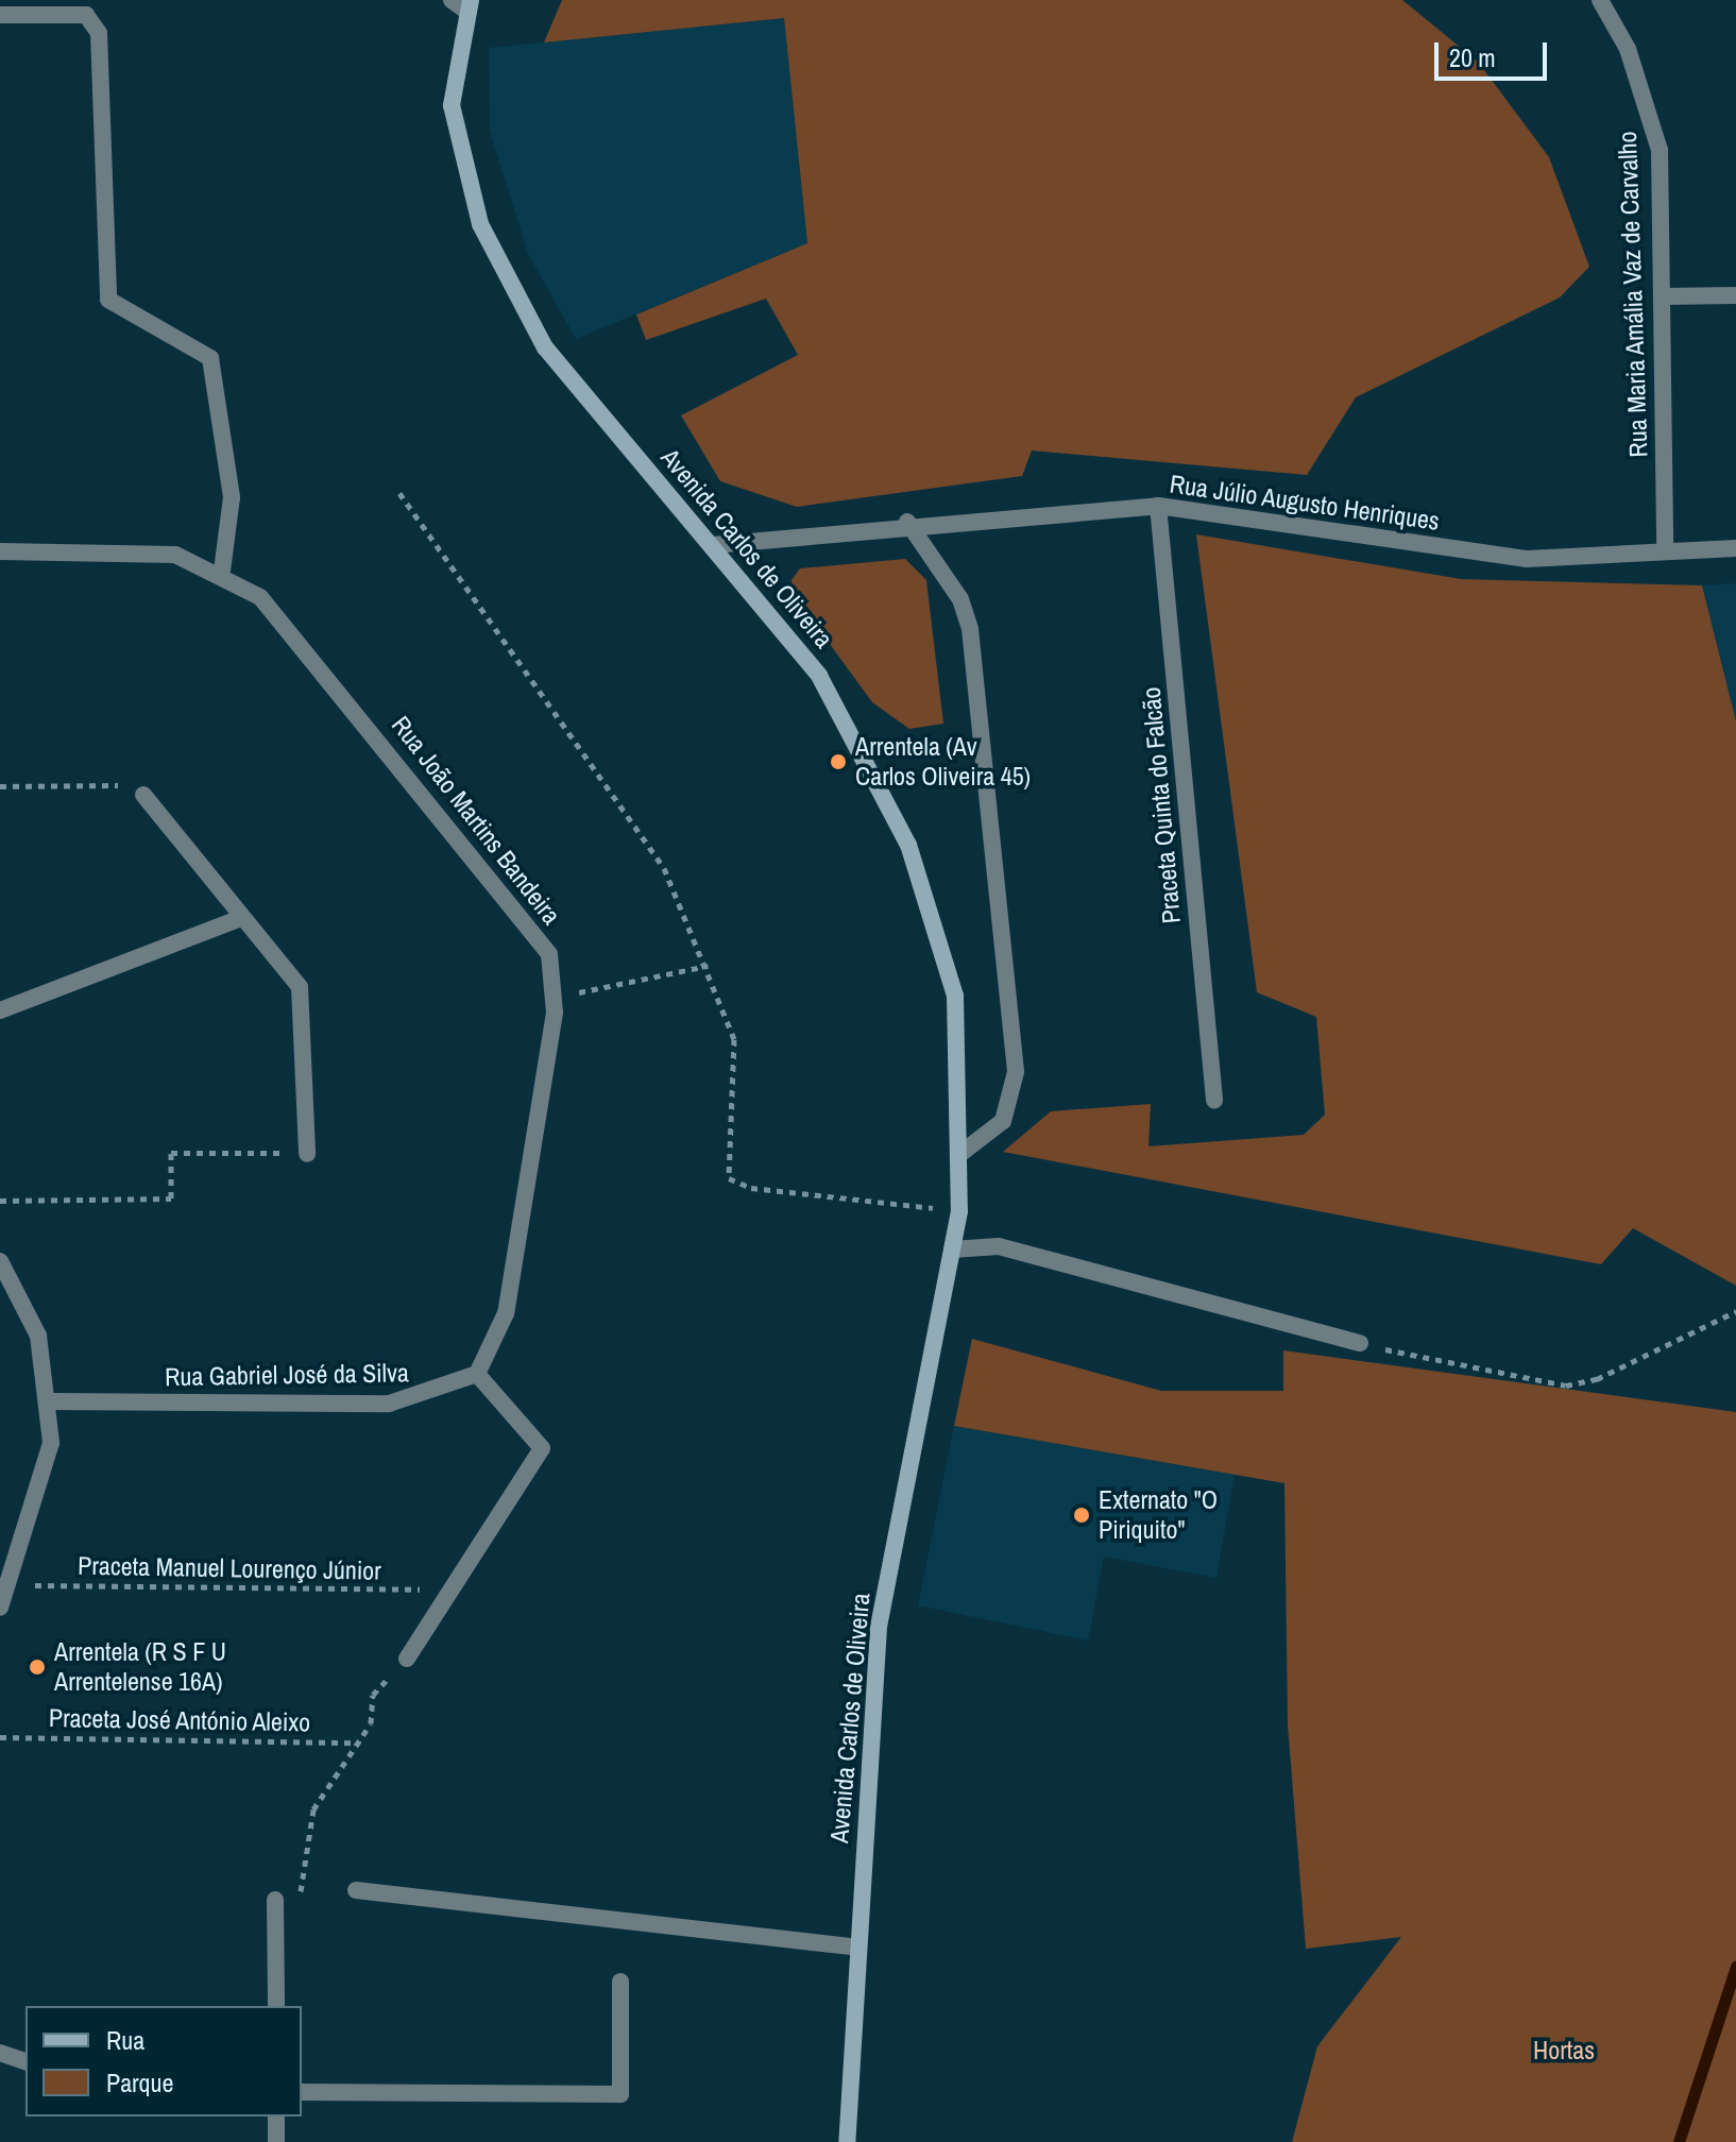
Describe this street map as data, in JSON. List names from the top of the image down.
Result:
{
  "streets": {
    "main road": ["Avenida Carlos de Oliveira"],
    "street": [
      "Rua Maria Amália Vaz de Carvalho",
      "Rua Júlio Augusto Henriques",
      "Praceta Quinta do Falcão",
      "Rua João Martins Bandeira",
      "Rua Gabriel José da Silva"
    ],
    "path": ["Praceta Manuel Lourenço Júnior", "Praceta José António Aleixo"]
  },
  "crossings": [
    ["Rua Maria Amália Vaz de Carvalho", "Rua Júlio Augusto Henriques"],
    ["Rua Júlio Augusto Henriques", "Avenida Carlos de Oliveira"],
    ["Rua Júlio Augusto Henriques", "Praceta Quinta do Falcão"],
    ["Rua João Martins Bandeira", "Rua Gabriel José da Silva"]
  ],
  "parks": ["Hortas"],
  "places": ["Arrentela (Av Carlos Oliveira 45)", "Externato \"O Piriquito\"", "Arrentela (R S F U Arrentelense 16A)"],
  "legend": ["Rua", "Parque"],
  "scale_bar": "20 m"
}
